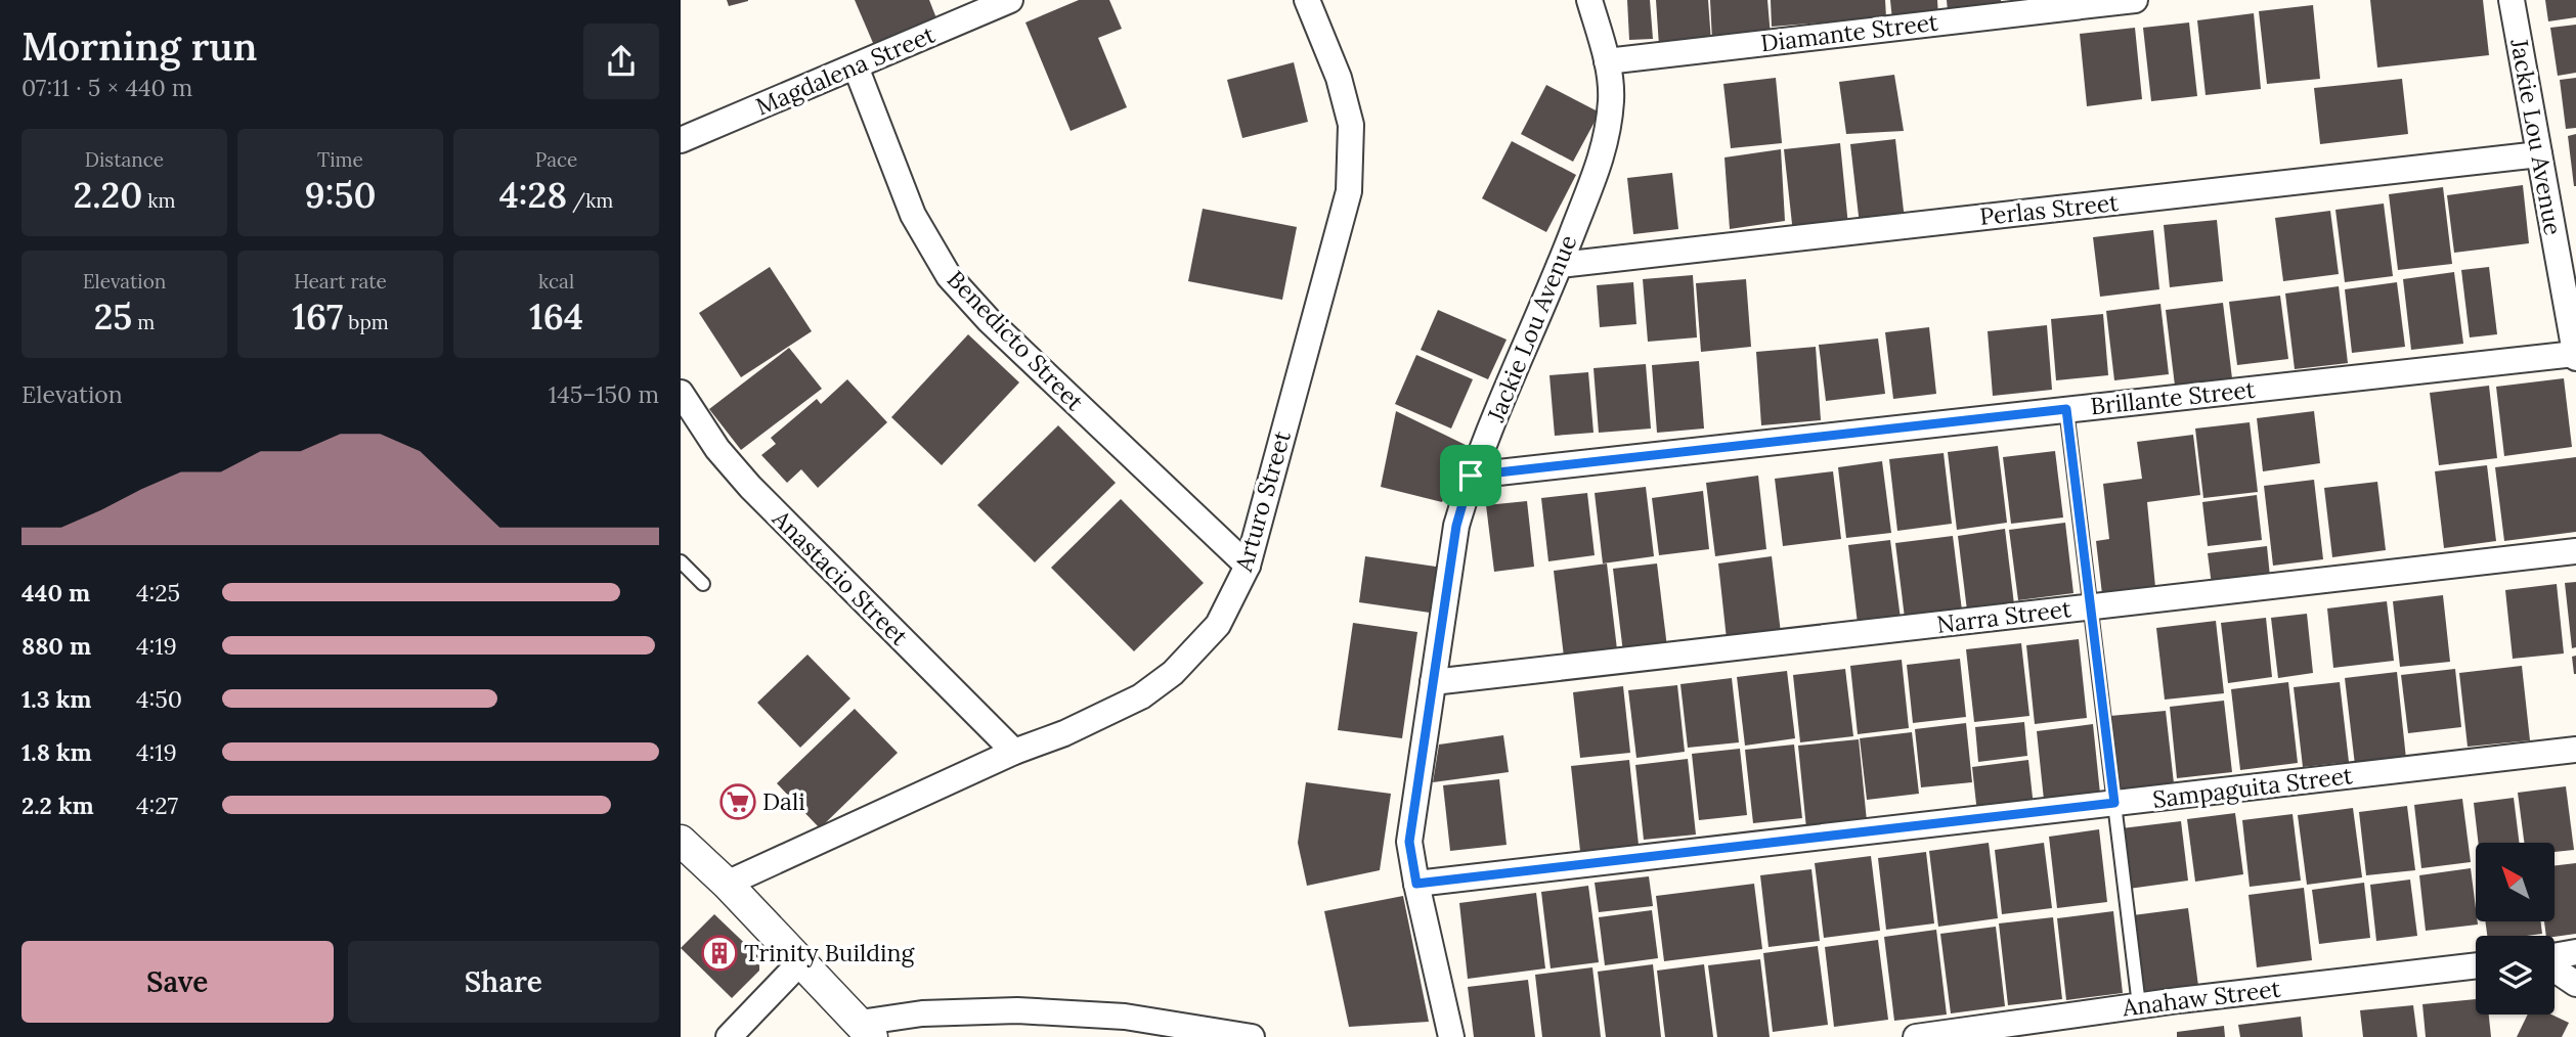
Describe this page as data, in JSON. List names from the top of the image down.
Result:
{
  "streets": {
    "street": [
      "Diamante Street",
      "Magdalena Street",
      "Jackie Lou Avenue",
      "Perlas Street",
      "Benedicto Street",
      "Brillante Street",
      "Arturo Street",
      "Anastacio Street",
      "Narra Street",
      "Sampaguita Street",
      "Anahaw Street"
    ]
  },
  "crossings": [
    ["Diamante Street", "Jackie Lou Avenue"],
    ["Magdalena Street", "Benedicto Street"],
    ["Jackie Lou Avenue", "Perlas Street"],
    ["Jackie Lou Avenue", "Brillante Street"],
    ["Jackie Lou Avenue", "Narra Street"],
    ["Jackie Lou Avenue", "Sampaguita Street"],
    ["Benedicto Street", "Arturo Street"],
    ["Arturo Street", "Anastacio Street"]
  ],
  "places": {
    "supermarket": ["Dali"],
    "building": ["Trinity Building"]
  },
  "north": "top left",
  "page": {
    "heading": ["Morning run", "07:11 · 5 × 440 m"],
    "stats": [
      ["Distance", "2.20 km"],
      ["Time", "9:50"],
      ["Pace", "4:28 /km"],
      ["Elevation", "25 m"],
      ["Heart rate", "167 bpm"],
      ["kcal", "164"]
    ],
    "chart": ["Elevation", "145–150 m"],
    "list": [
      {
        "name": "440 m",
        "note": "4:25"
      },
      {
        "name": "880 m",
        "note": "4:19"
      },
      {
        "name": "1.3 km",
        "note": "4:50"
      },
      {
        "name": "1.8 km",
        "note": "4:19"
      },
      {
        "name": "2.2 km",
        "note": "4:27"
      }
    ],
    "buttons": ["Save", "Share"]
  }
}
